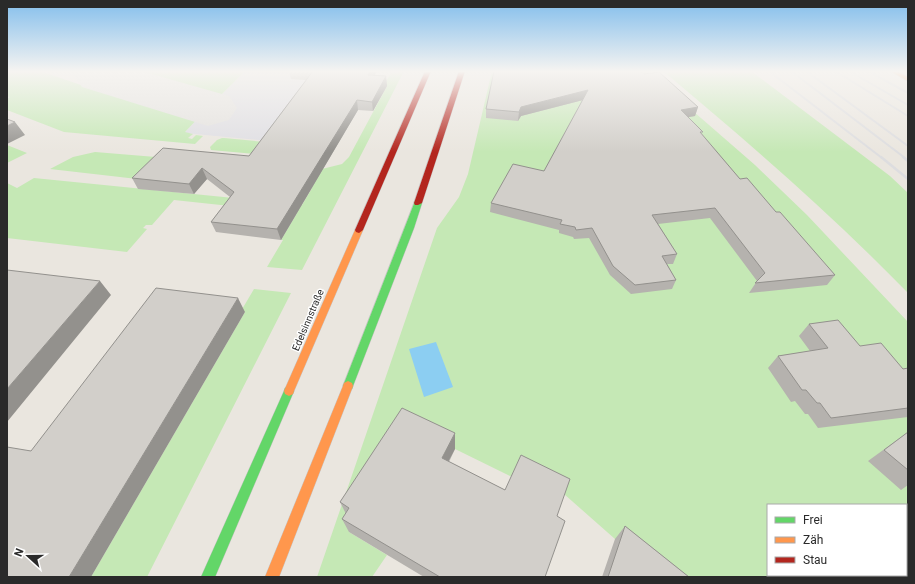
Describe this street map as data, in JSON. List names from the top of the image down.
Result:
{
  "streets": {
    "main road": ["Edelsinnstraße"]
  },
  "legend": ["Frei", "Zäh", "Stau"],
  "north": "left"
}
